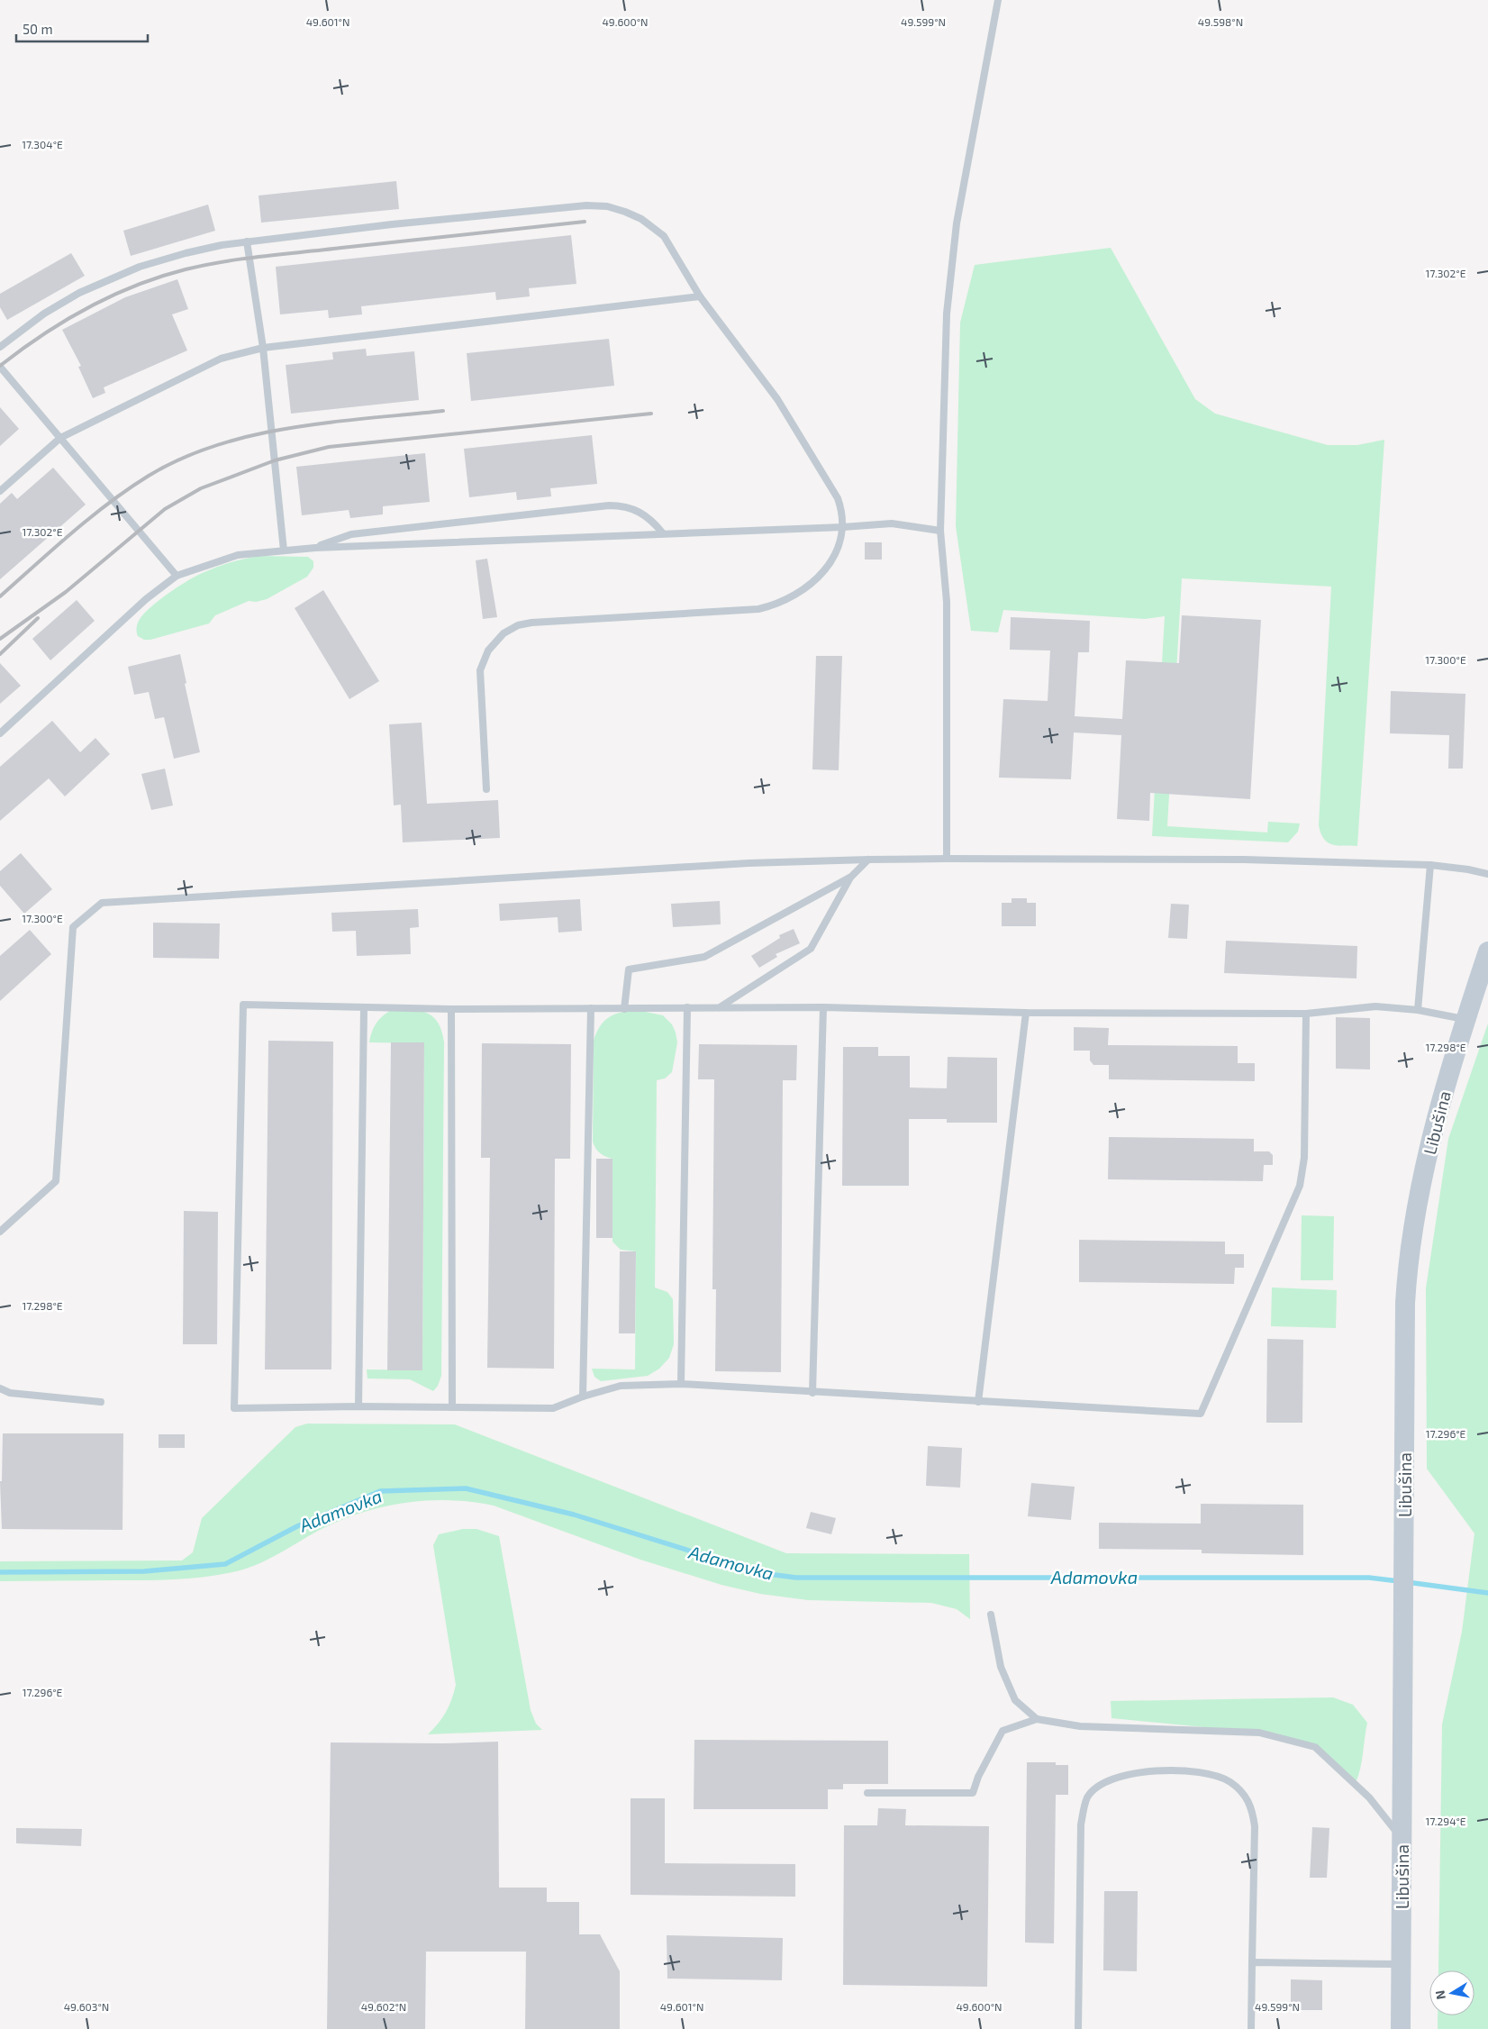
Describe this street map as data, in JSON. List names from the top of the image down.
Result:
{
  "streets": {
    "street": ["Libušina"]
  },
  "water": ["Adamovka"],
  "scale_bar": "50 m",
  "north": "left",
  "coordinates": [
    "49.601°N",
    "49.600°N",
    "49.598°N",
    "49.599°N",
    "17.304°E",
    "17.302°E",
    "17.300°E",
    "17.298°E",
    "17.296°E",
    "17.294°E",
    "49.603°N",
    "49.602°N"
  ]
}
